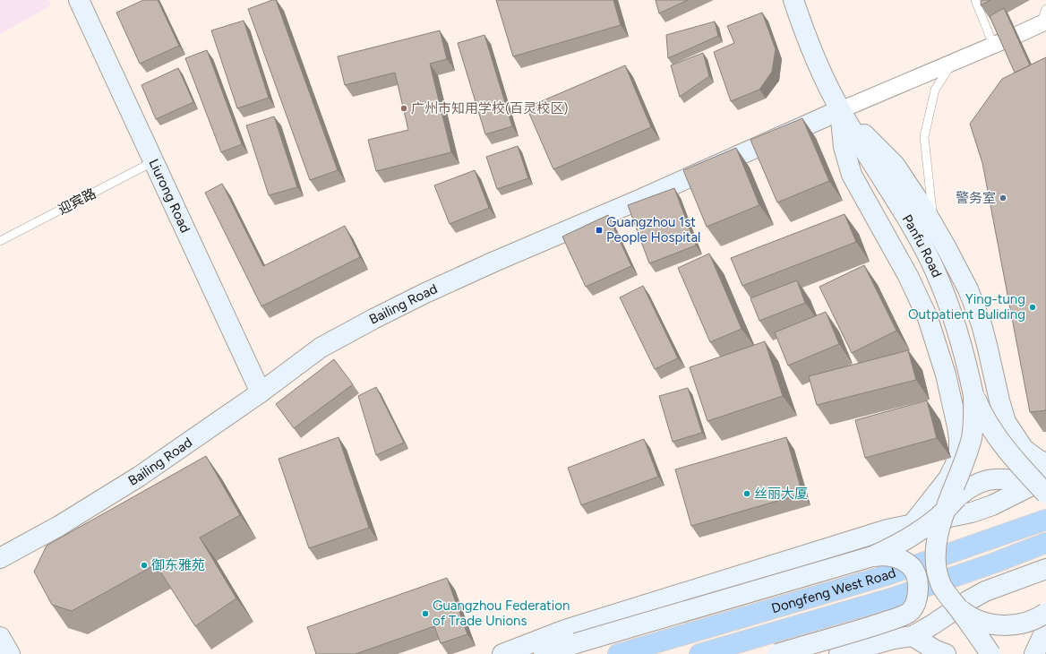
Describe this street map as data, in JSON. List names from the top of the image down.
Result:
{
  "streets": {
    "highway": ["Dongfeng West Road"],
    "street": ["Liurong Road", "Panfu Road", "Bailing Road"],
    "lane": ["迎宾路"]
  },
  "crossings": [
    ["Liurong Road", "迎宾路"],
    ["Liurong Road", "Bailing Road"],
    ["Panfu Road", "Bailing Road"]
  ],
  "places": {
    "other": [
      "广州市知用学校(百灵校区)",
      "警务室",
      "Ying-tung Outpatient Buliding",
      "丝丽大厦",
      "御东雅苑",
      "Guangzhou Federation of Trade Unions"
    ],
    "transit": ["Guangzhou 1st People Hospital"]
  }
}
